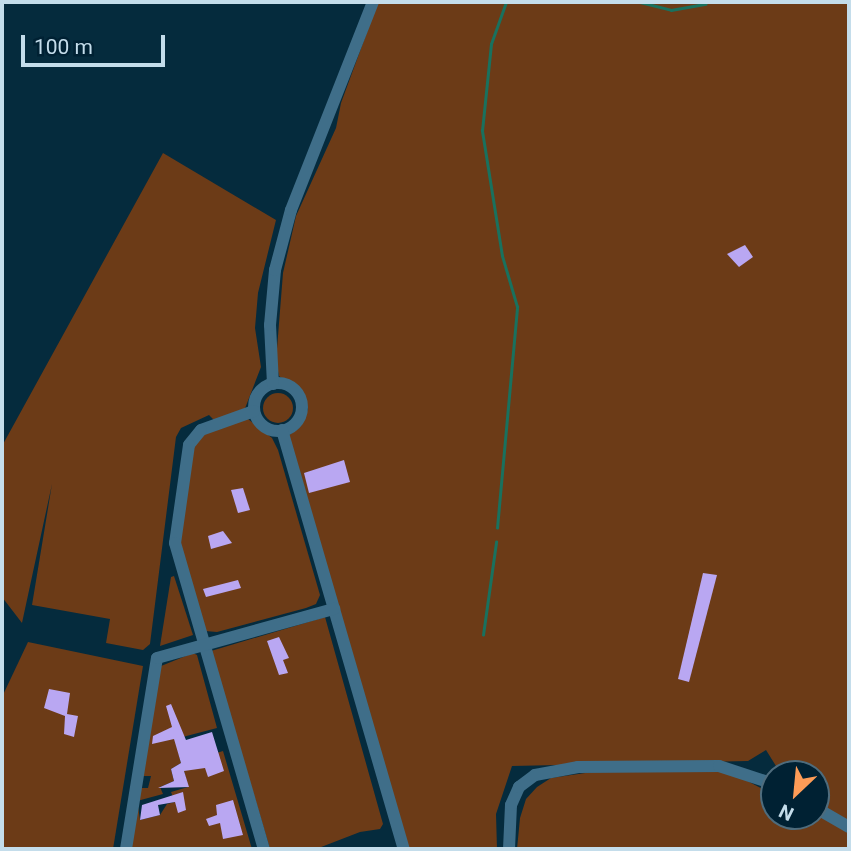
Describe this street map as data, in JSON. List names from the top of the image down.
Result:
{
  "scale_bar": "100 m",
  "north": "bottom left"
}
